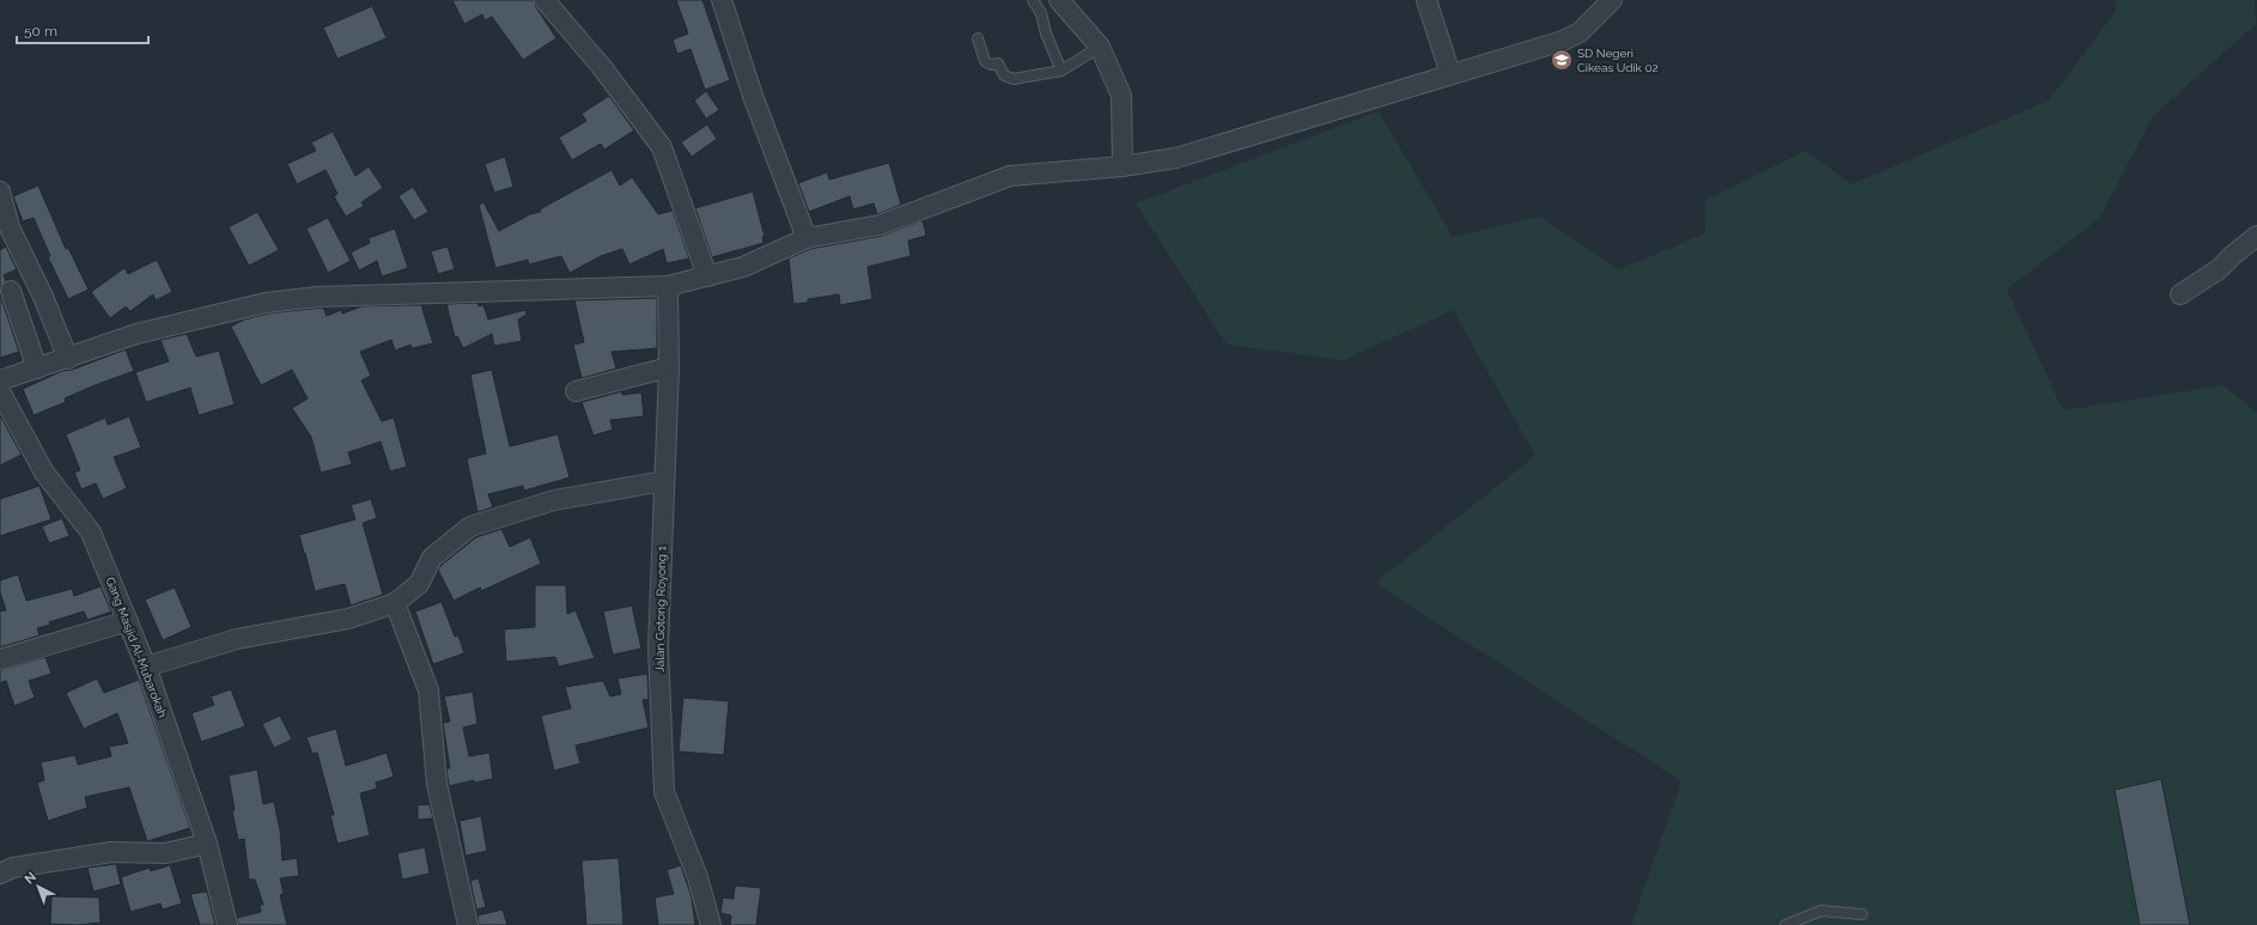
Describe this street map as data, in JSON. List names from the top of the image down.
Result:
{
  "streets": {
    "street": ["Jalan Gotong Royong 1", "Gang Masjid Al-Mubarokah"]
  },
  "places": {
    "school or university": ["SD Negeri Cikeas Udik 02"]
  },
  "scale_bar": "50 m",
  "north": "top left"
}
